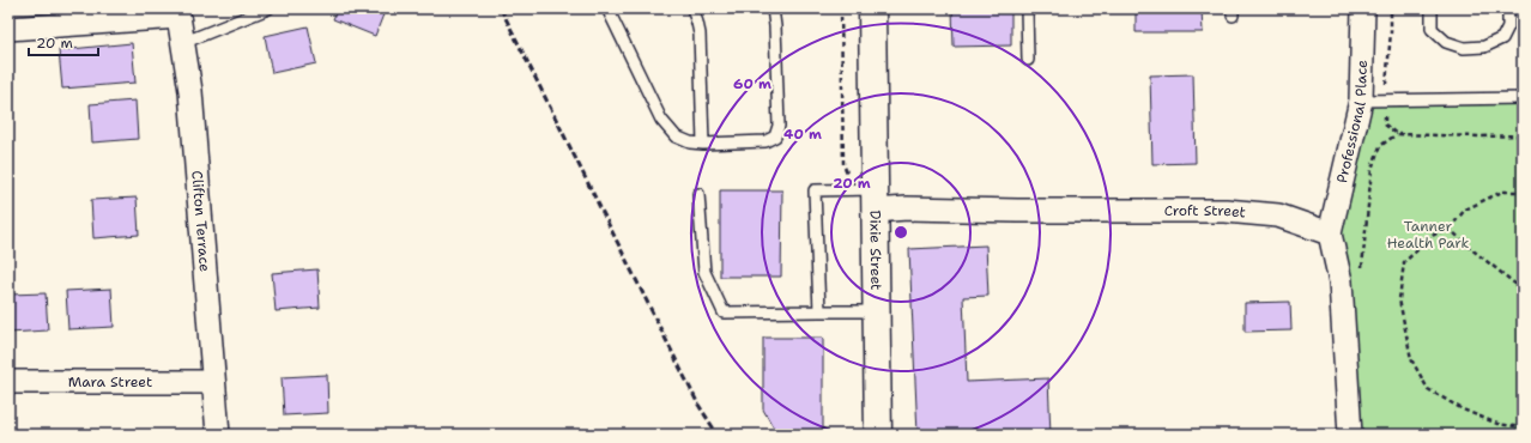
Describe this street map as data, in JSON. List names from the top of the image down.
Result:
{
  "streets": {
    "street": [
      "Professional Place",
      "Croft Street",
      "Clifton Terrace",
      "Dixie Street",
      "Mara Street"
    ]
  },
  "crossings": [
    ["Professional Place", "Croft Street"],
    ["Croft Street", "Dixie Street"],
    ["Clifton Terrace", "Mara Street"]
  ],
  "parks": ["Tanner Health Park"],
  "scale_bar": "20 m",
  "rings": ["60 m", "40 m", "20 m"]
}
